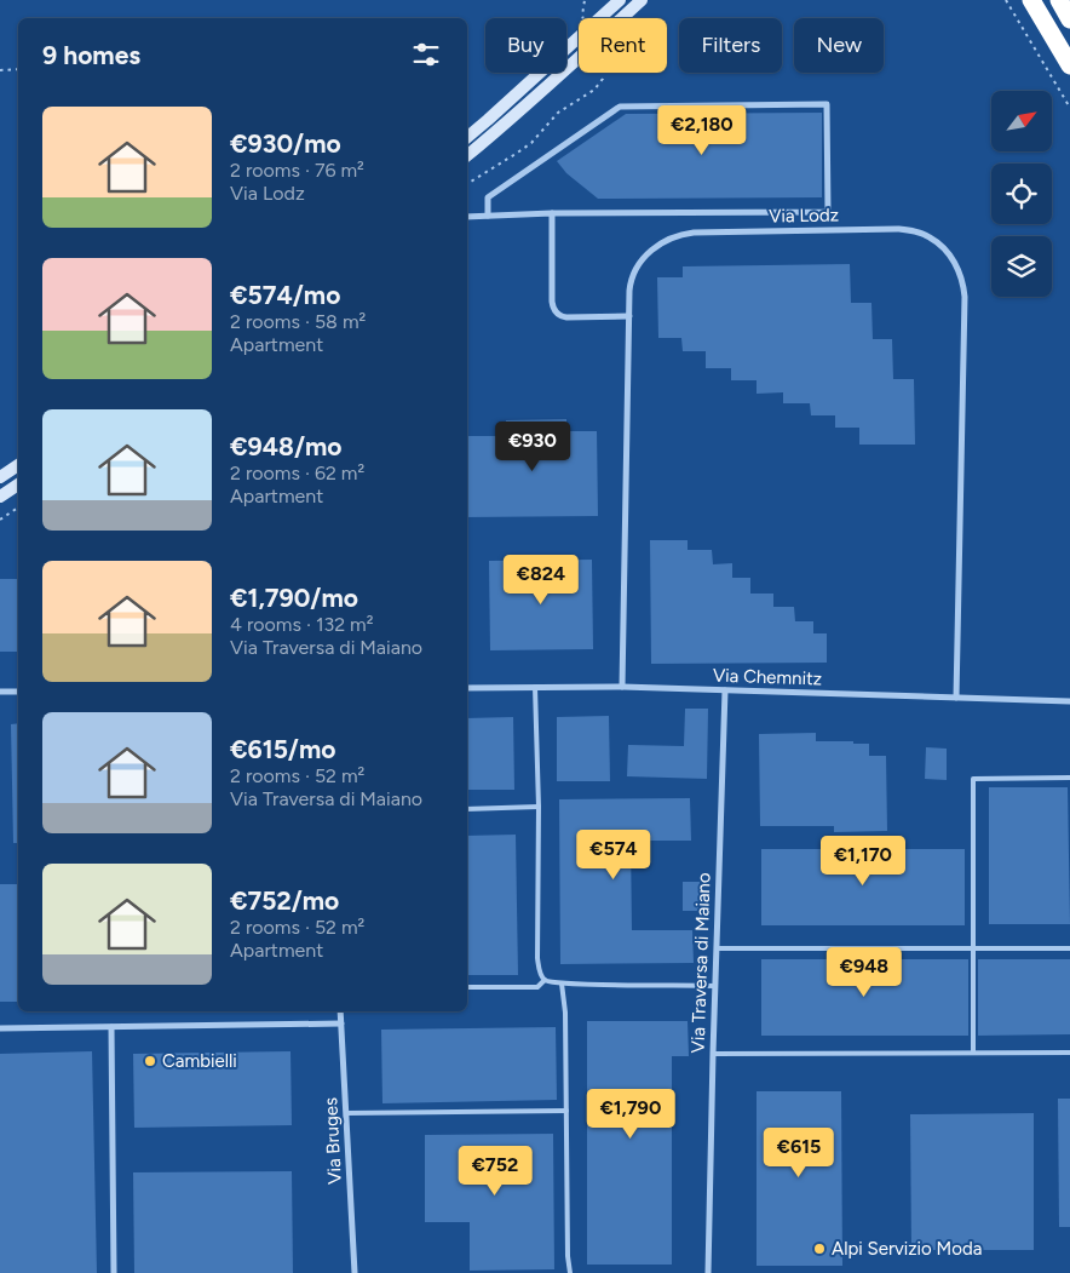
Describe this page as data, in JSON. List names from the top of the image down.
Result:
{
  "streets": {
    "street": [
      "Via Lodz",
      "Via Chemnitz",
      "Via Traversa di Maiano",
      "Via Bruges"
    ]
  },
  "crossings": [
    ["Via Lodz", "Via Chemnitz"],
    ["Via Chemnitz", "Via Traversa di Maiano"]
  ],
  "places": ["Cambielli", "Alpi Servizio Moda"],
  "north": "top right",
  "page": {
    "chip": [
      "Buy",
      "Rent",
      "Filters",
      "New"
    ],
    "heading": "9 homes",
    "list": [
      {
        "name": "€930/mo",
        "note": "2 rooms · 76 m² · Via Lodz"
      },
      {
        "name": "€574/mo",
        "note": "2 rooms · 58 m² · Apartment"
      },
      {
        "name": "€948/mo",
        "note": "2 rooms · 62 m² · Apartment"
      },
      {
        "name": "€1,790/mo",
        "note": "4 rooms · 132 m² · Via Traversa di Maiano"
      },
      {
        "name": "€615/mo",
        "note": "2 rooms · 52 m² · Via Traversa di Maiano"
      },
      {
        "name": "€752/mo",
        "note": "2 rooms · 52 m² · Apartment"
      }
    ],
    "price": [
      "€2,180",
      "€930",
      "€824",
      "€574",
      "€1,170",
      "€948",
      "€1,790",
      "€615",
      "€752"
    ]
  }
}
